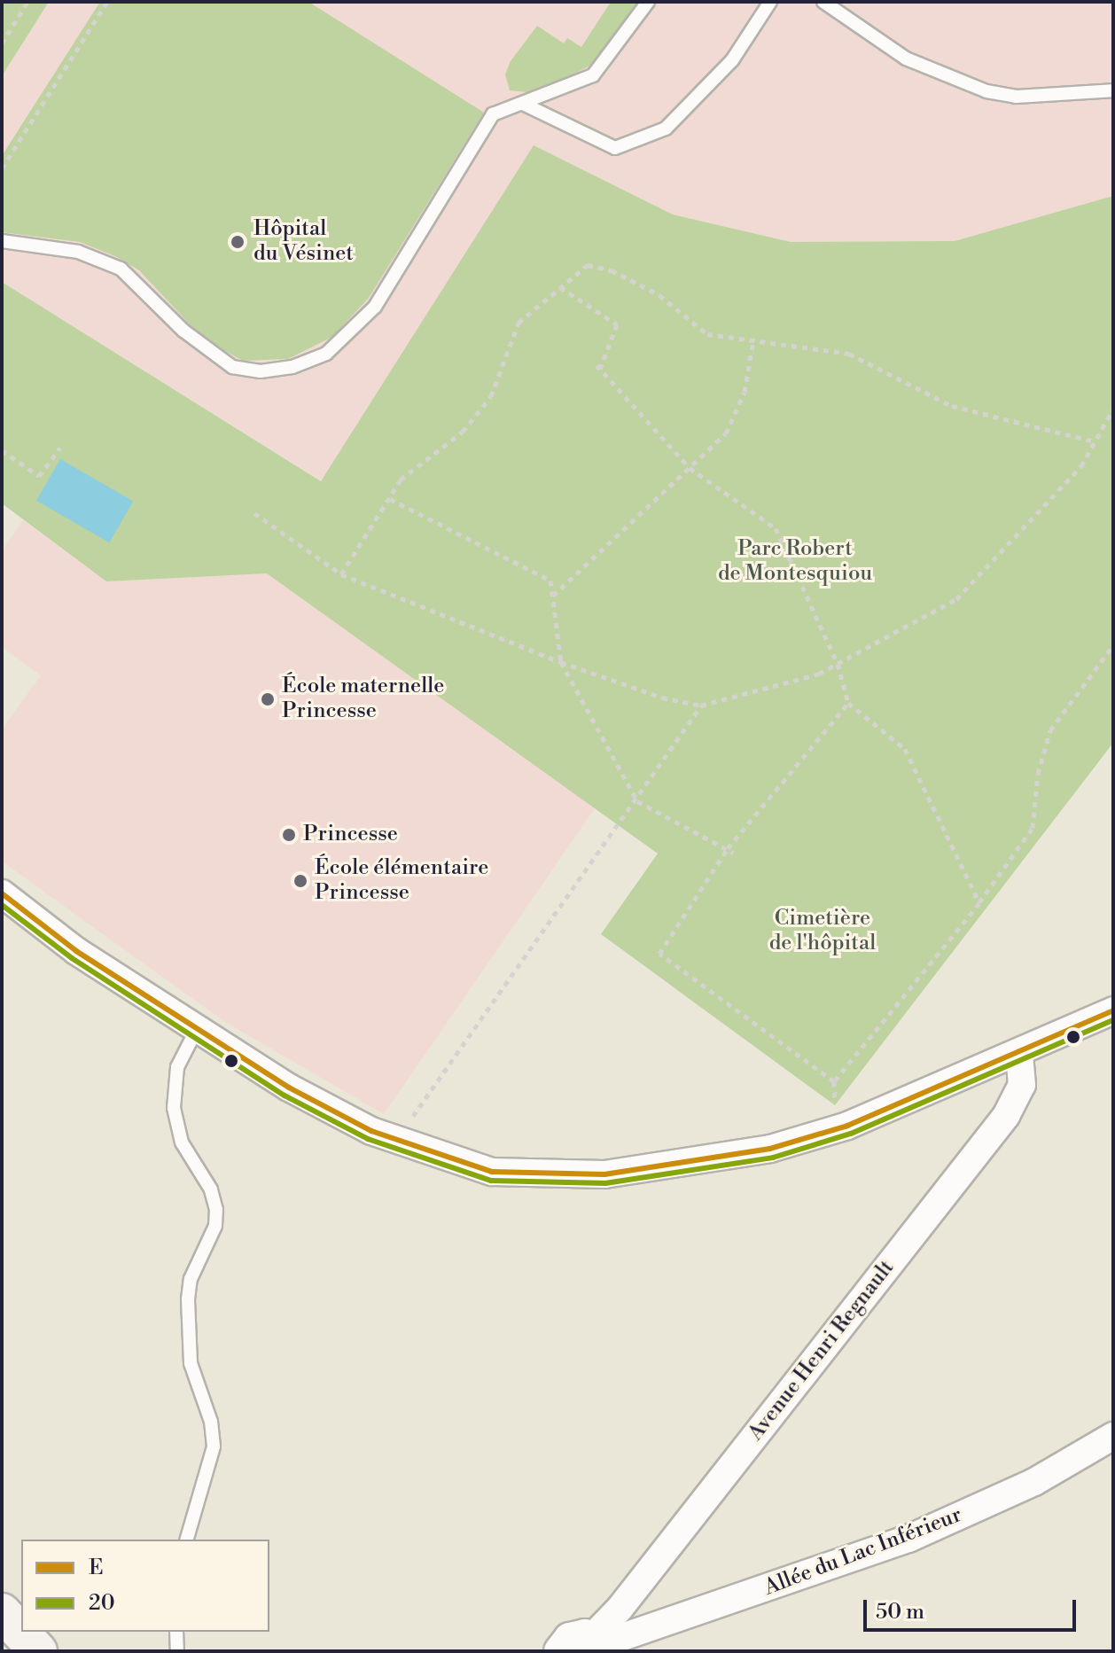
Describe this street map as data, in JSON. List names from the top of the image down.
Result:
{
  "streets": {
    "street": ["Avenue Henri Regnault", "Allée du Lac Inférieur"]
  },
  "crossings": [
    ["Avenue Henri Regnault", "Allée du Lac Inférieur"]
  ],
  "parks": ["Parc Robert de Montesquiou", "Cimetière de l'hôpital"],
  "places": [
    "Hôpital du Vésinet",
    "École maternelle Princesse",
    "Princesse",
    "École élémentaire Princesse"
  ],
  "lines": ["transit line E", "transit line 20"],
  "legend": ["E", "20"],
  "scale_bar": "50 m"
}
